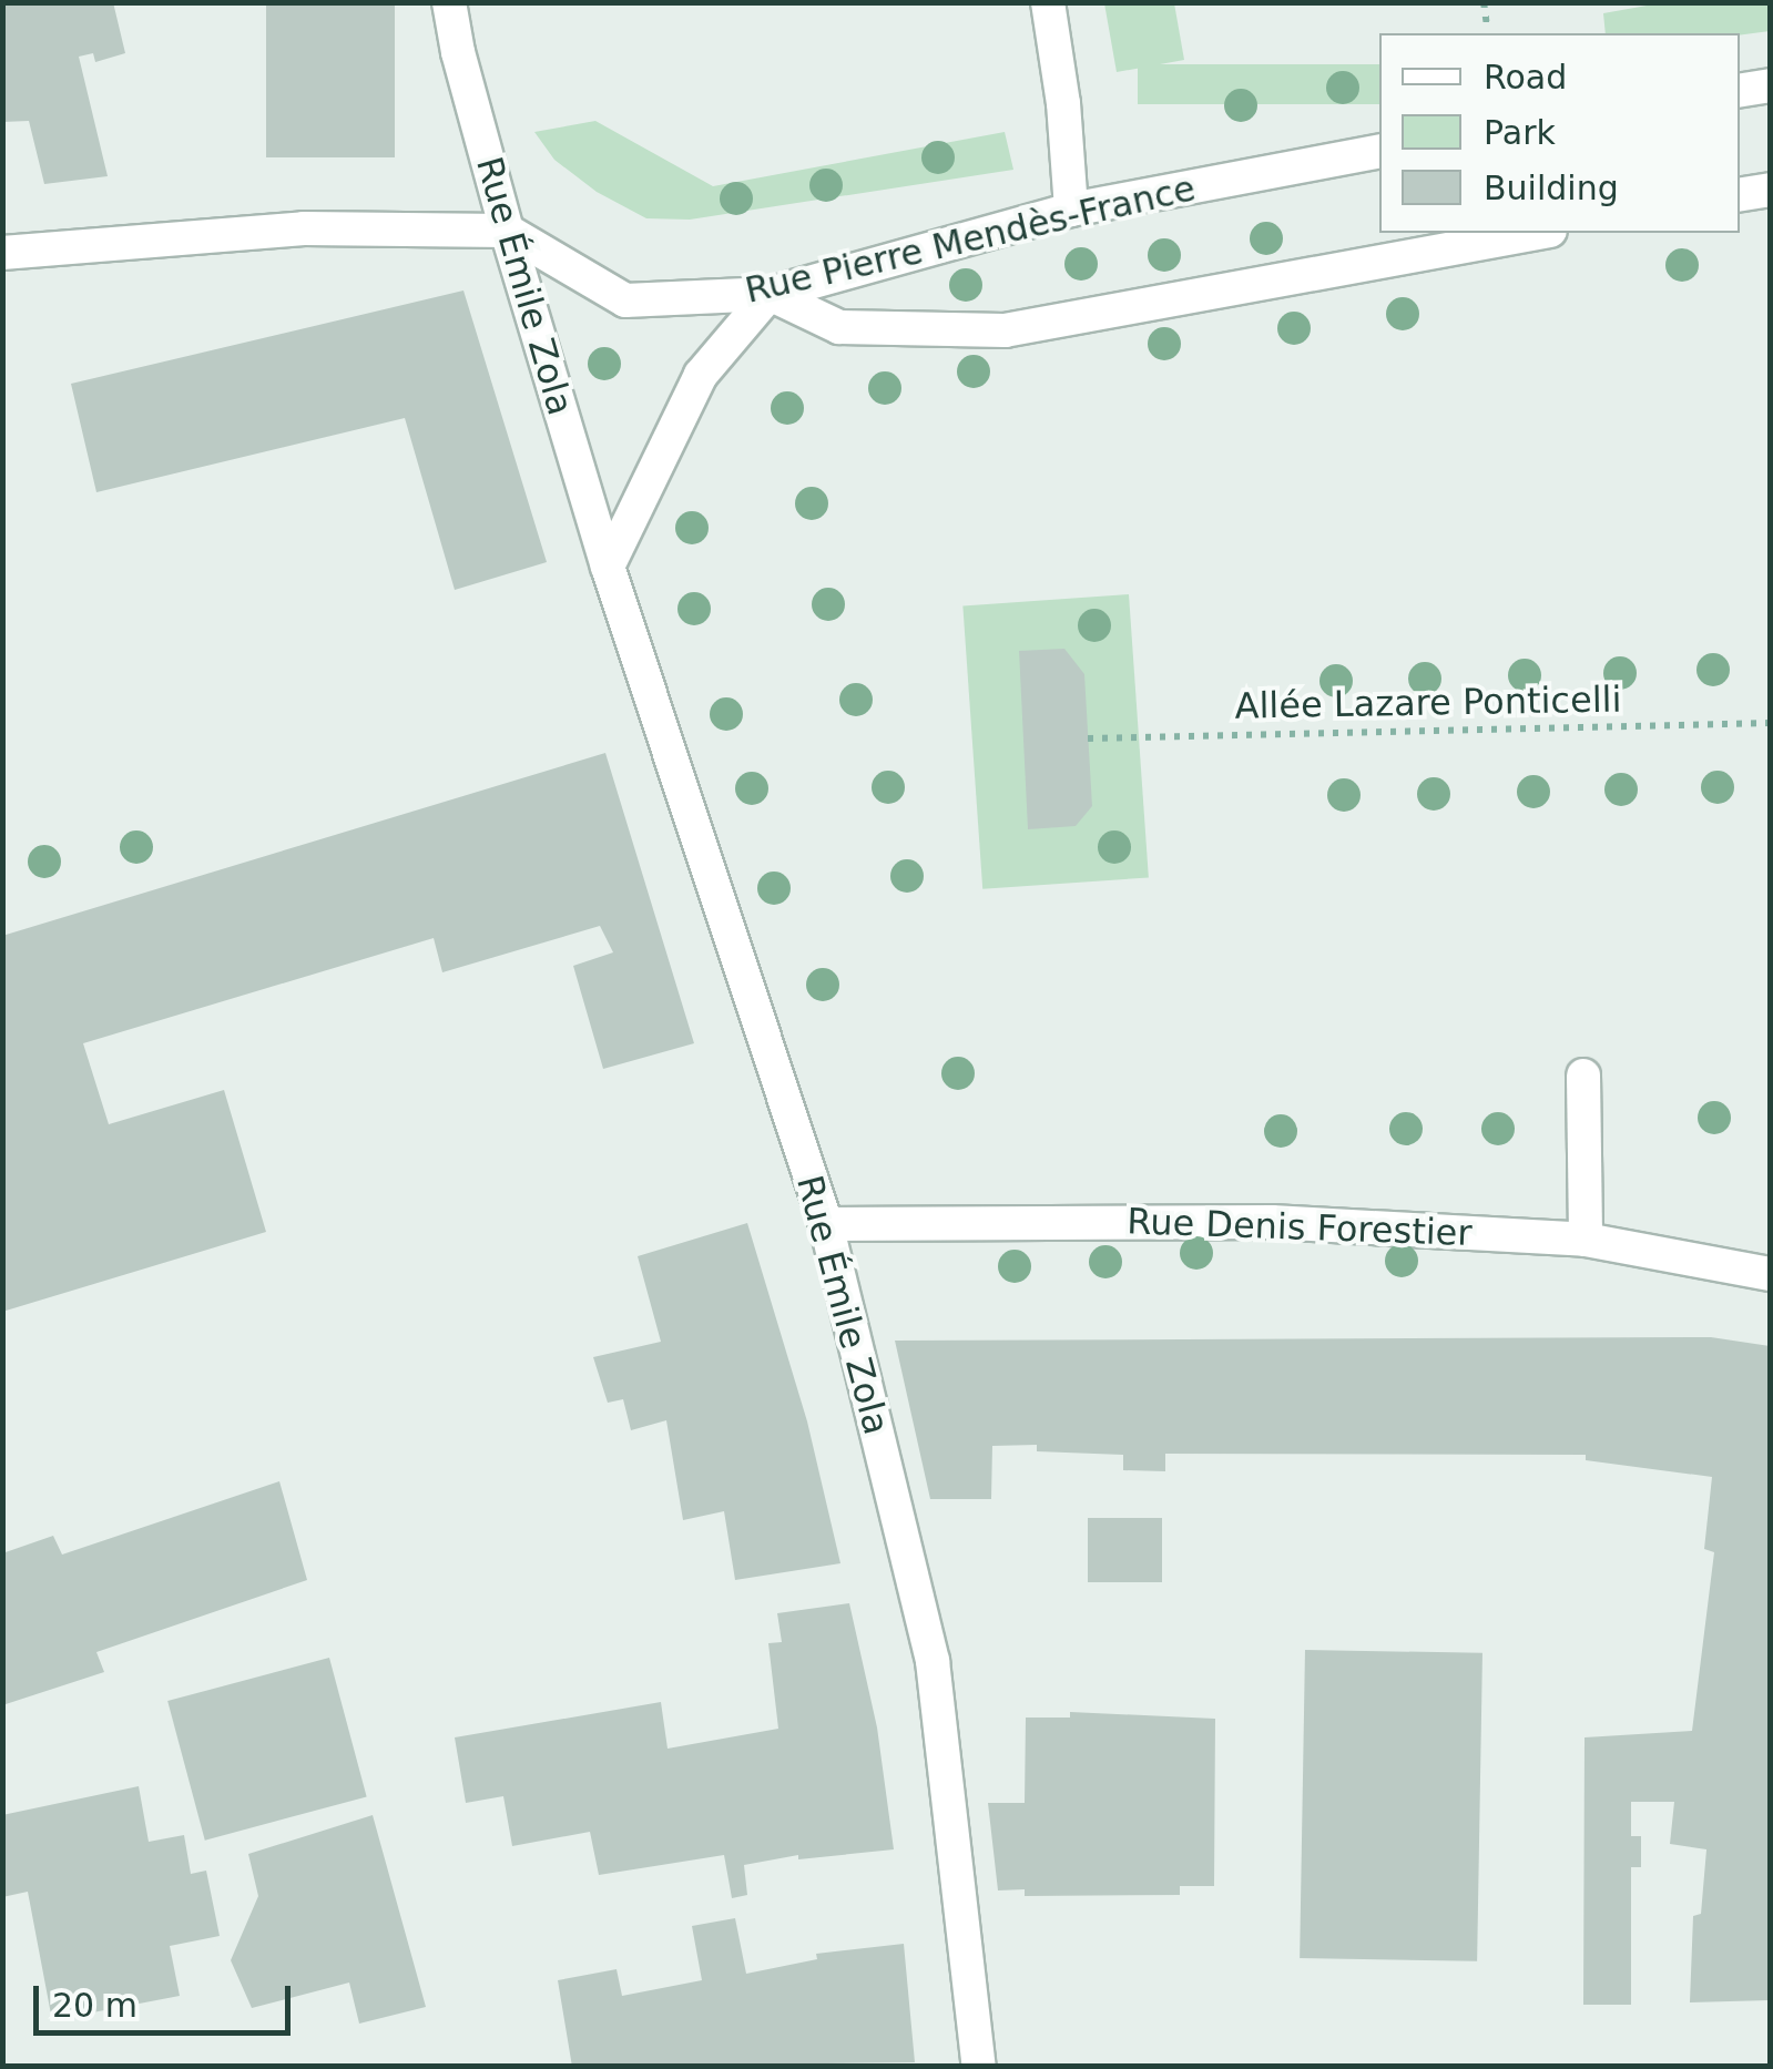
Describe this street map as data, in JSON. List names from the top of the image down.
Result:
{
  "streets": {
    "street": ["Rue Pierre Mendès-France", "Rue Émile Zola", "Rue Denis Forestier"],
    "path": ["Allée Lazare Ponticelli"]
  },
  "crossings": [
    ["Rue Pierre Mendès-France", "Rue Émile Zola"],
    ["Rue Émile Zola", "Rue Denis Forestier"]
  ],
  "legend": ["Road", "Park", "Building"],
  "scale_bar": "20 m"
}
